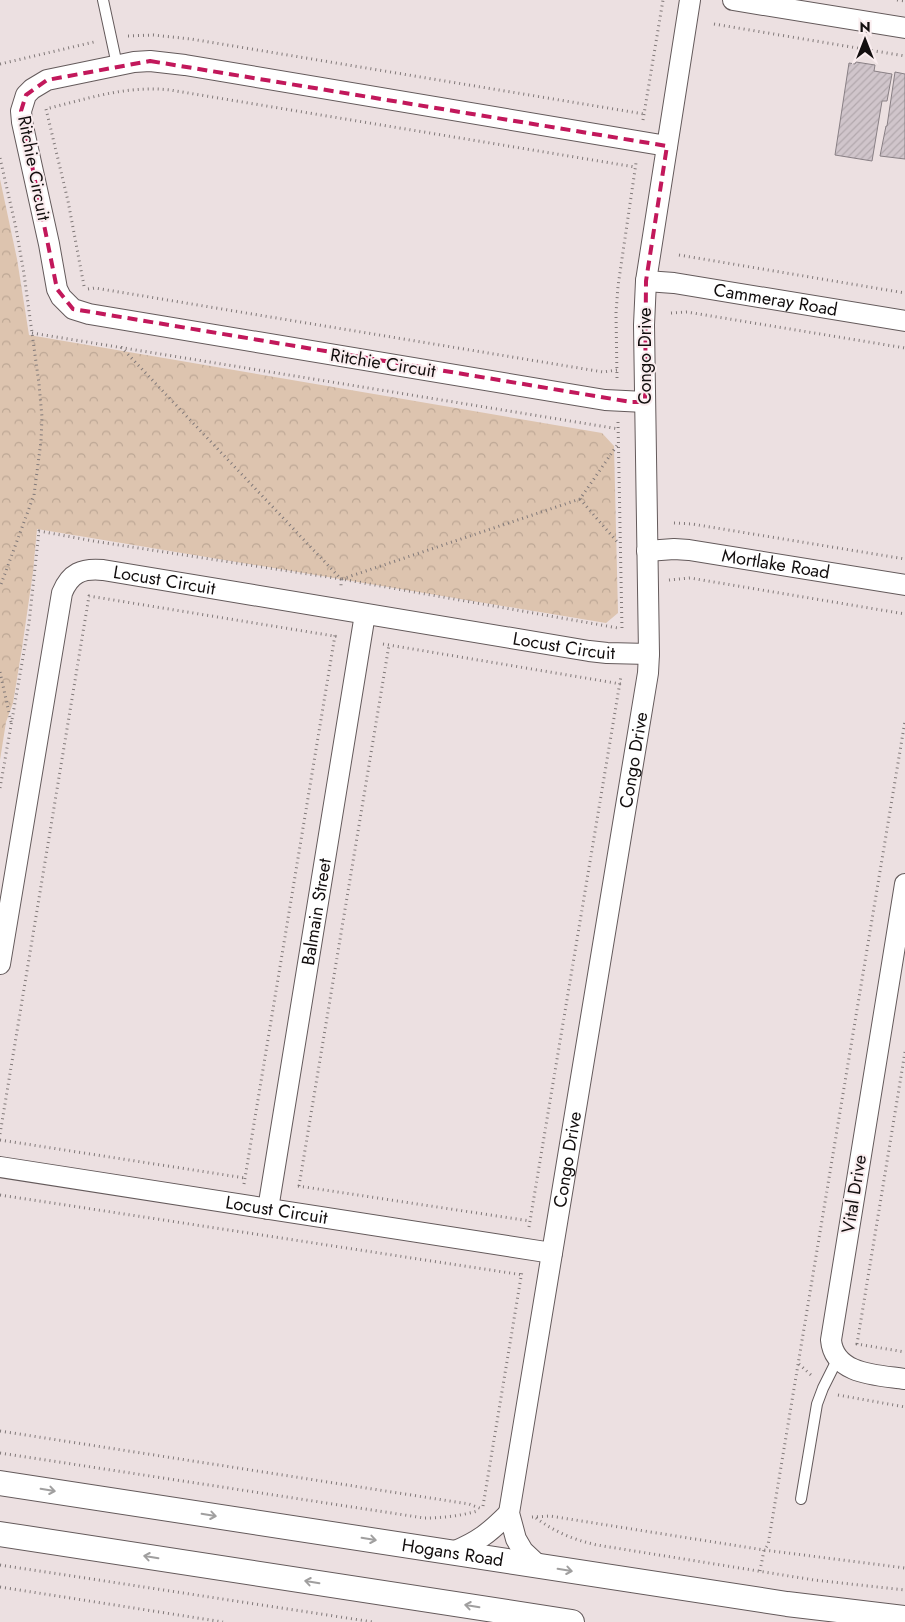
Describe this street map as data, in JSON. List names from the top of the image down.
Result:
{
  "streets": {
    "street": [
      "Ritchie Circuit",
      "Cammeray Road",
      "Congo Drive",
      "Mortlake Road",
      "Locust Circuit",
      "Balmain Street",
      "Vital Drive",
      "Hogans Road"
    ]
  },
  "crossings": [
    ["Ritchie Circuit", "Congo Drive"],
    ["Cammeray Road", "Congo Drive"],
    ["Congo Drive", "Mortlake Road"],
    ["Congo Drive", "Locust Circuit"],
    ["Congo Drive", "Hogans Road"],
    ["Locust Circuit", "Balmain Street"]
  ],
  "north": "top"
}
